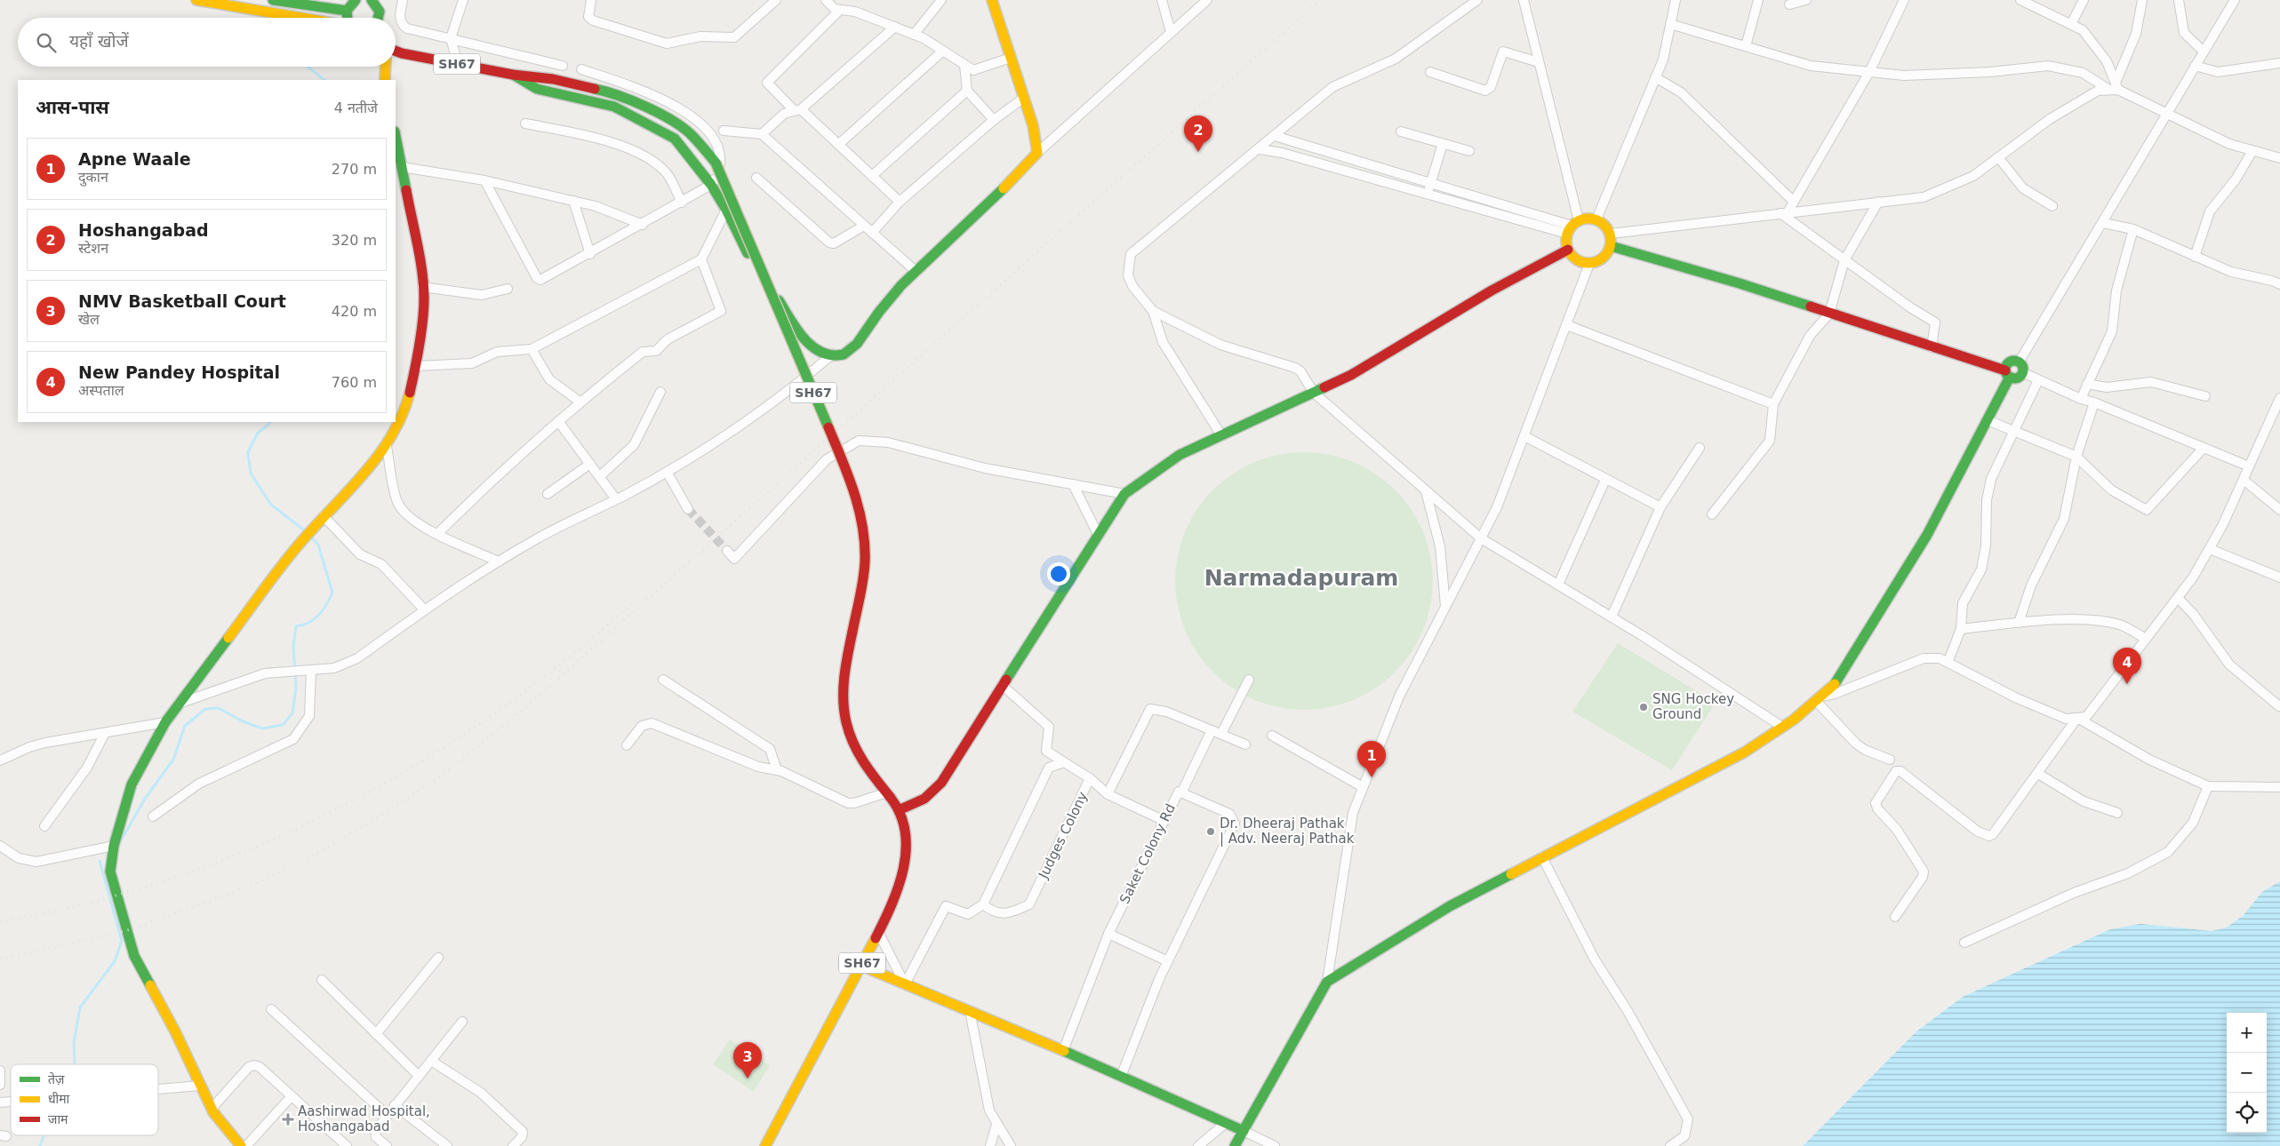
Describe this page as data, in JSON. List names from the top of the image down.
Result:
{
  "streets": {
    "street": ["SH67", "Judges Colony", "Saket Colony Rd"]
  },
  "districts": ["Narmadapuram"],
  "places": {
    "other": ["SNG Hockey Ground", "Dr. Dheeraj Pathak | Adv. Neeraj Pathak"],
    "health": ["Aashirwad Hospital, Hoshangabad"]
  },
  "legend": ["तेज़", "धीमा", "जाम"],
  "page": {
    "search": "यहाँ खोजें",
    "heading": ["आस-पास", "4 नतीजे"],
    "pins": [
      "2",
      "4",
      "1",
      "3"
    ],
    "list": [
      {
        "mark": "1",
        "name": "Apne Waale",
        "note": "दुकान",
        "value": "270 m"
      },
      {
        "mark": "2",
        "name": "Hoshangabad",
        "note": "स्टेशन",
        "value": "320 m"
      },
      {
        "mark": "3",
        "name": "NMV Basketball Court",
        "note": "खेल",
        "value": "420 m"
      },
      {
        "mark": "4",
        "name": "New Pandey Hospital",
        "note": "अस्पताल",
        "value": "760 m"
      }
    ],
    "map_buttons": ["+", "−"]
  }
}
